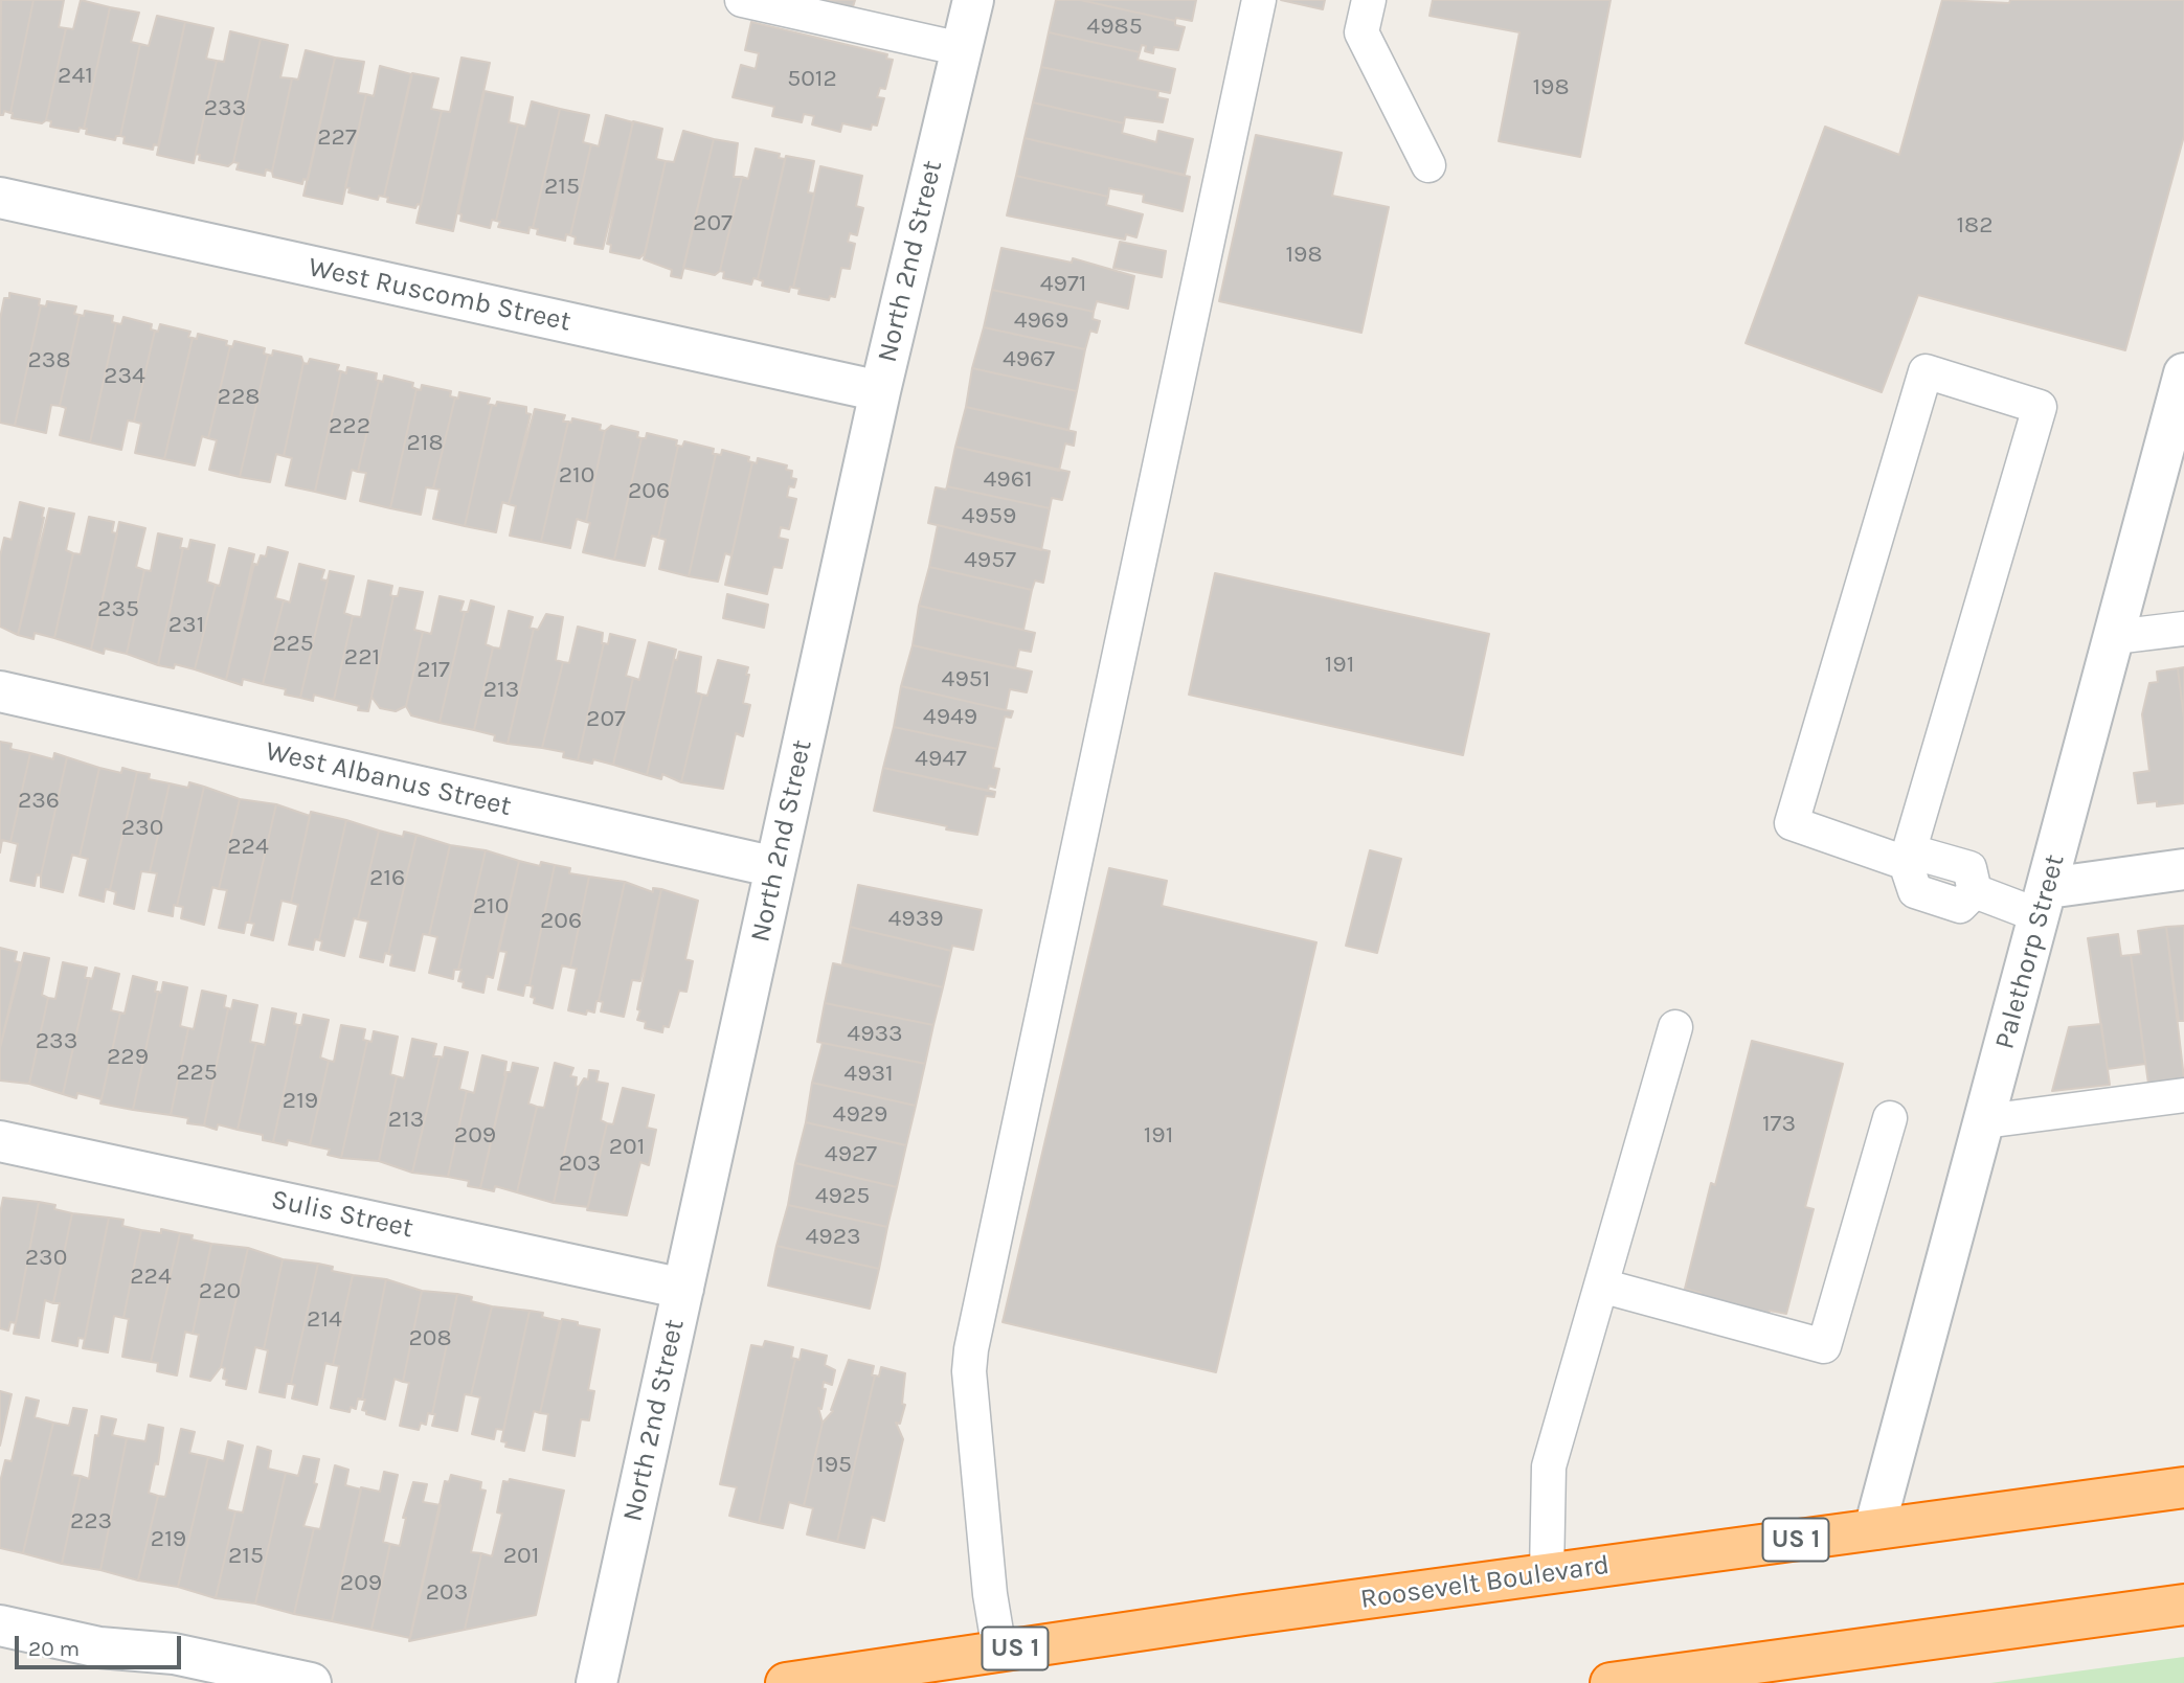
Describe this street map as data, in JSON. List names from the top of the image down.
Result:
{
  "streets": {
    "highway": ["US 1", "Roosevelt Boulevard"],
    "street": [
      "North 2nd Street",
      "West Ruscomb Street",
      "West Albanus Street",
      "Palethorp Street",
      "Sulis Street"
    ]
  },
  "crossings": [
    ["North 2nd Street", "West Ruscomb Street"],
    ["North 2nd Street", "West Albanus Street"],
    ["North 2nd Street", "Sulis Street"],
    ["Palethorp Street", "Roosevelt Boulevard"]
  ],
  "house_numbers": [
    "4985",
    "241",
    "5012",
    "198",
    "233",
    "227",
    "215",
    "207",
    "182",
    "198",
    "4971",
    "4969",
    "4967",
    "238",
    "234",
    "228",
    "222",
    "218",
    "210",
    "4961",
    "206",
    "4959",
    "4957",
    "235",
    "231",
    "225",
    "221",
    "191",
    "217",
    "4951",
    "213",
    "4949",
    "207",
    "4947",
    "236",
    "230",
    "224",
    "216",
    "210",
    "4939",
    "206",
    "4933",
    "233",
    "229",
    "225",
    "4931",
    "219",
    "4929",
    "213",
    "173",
    "209",
    "191",
    "201",
    "4927",
    "203",
    "4925",
    "4923",
    "230",
    "224",
    "220",
    "214",
    "208",
    "195",
    "223",
    "219",
    "215",
    "201",
    "209",
    "203"
  ],
  "scale_bar": "20 m"
}
